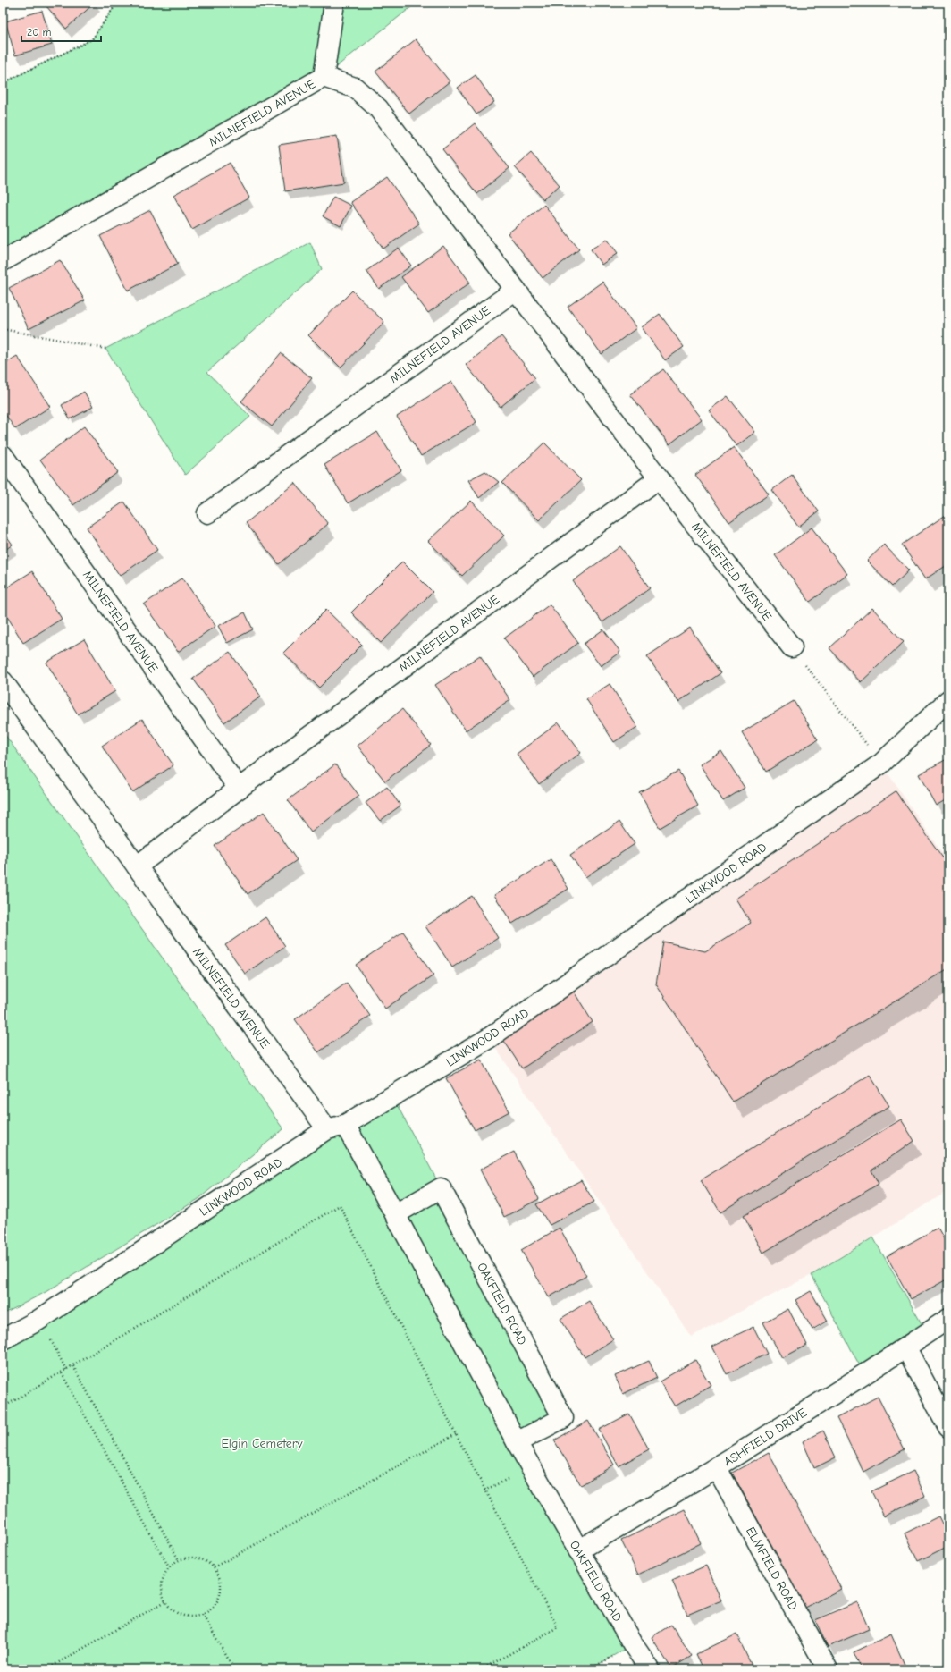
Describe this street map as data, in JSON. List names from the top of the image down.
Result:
{
  "streets": {
    "street": [
      "MILNEFIELD AVENUE",
      "LINKWOOD ROAD",
      "OAKFIELD ROAD",
      "ASHFIELD DRIVE",
      "ELMFIELD ROAD"
    ]
  },
  "crossings": [
    ["MILNEFIELD AVENUE", "LINKWOOD ROAD"],
    ["MILNEFIELD AVENUE", "OAKFIELD ROAD"],
    ["LINKWOOD ROAD", "OAKFIELD ROAD"],
    ["OAKFIELD ROAD", "ASHFIELD DRIVE"],
    ["ASHFIELD DRIVE", "ELMFIELD ROAD"]
  ],
  "parks": ["Elgin Cemetery"],
  "scale_bar": "20 m"
}
